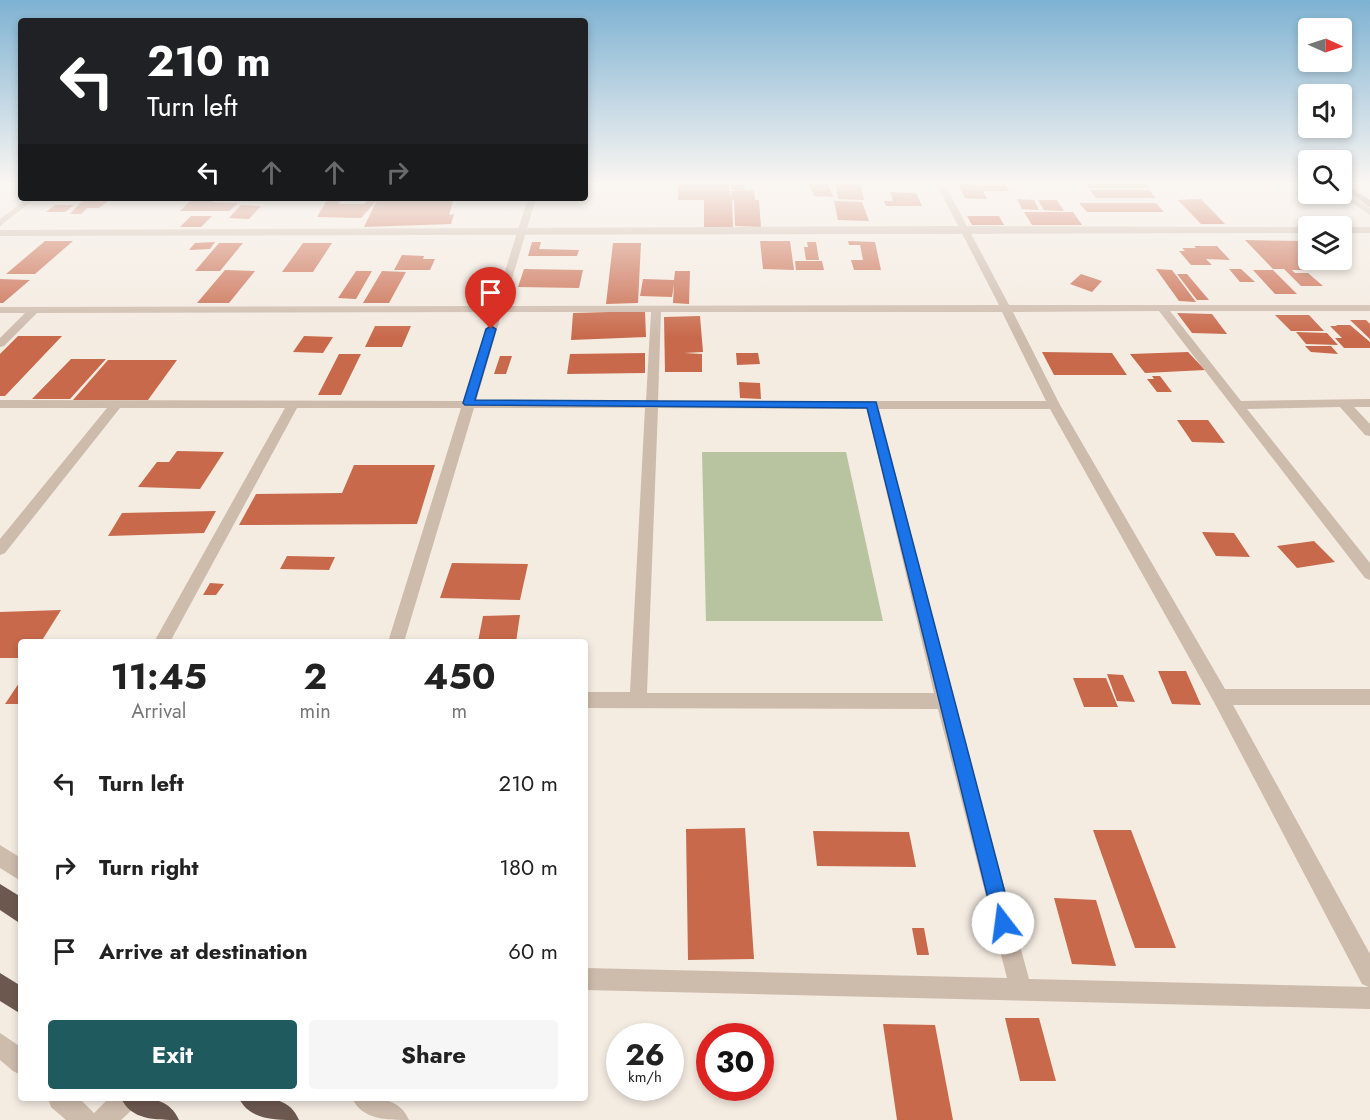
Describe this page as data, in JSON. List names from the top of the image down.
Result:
{
  "north": "right",
  "page": {
    "turn": ["210 m", "Turn left"],
    "eta": [
      "11:45",
      "Arrival",
      "2",
      "min",
      "450",
      "m"
    ],
    "list": [
      {
        "name": "Turn left",
        "value": "210 m"
      },
      {
        "name": "Turn right",
        "value": "180 m"
      },
      {
        "name": "Arrive at destination",
        "value": "60 m"
      }
    ],
    "buttons": ["Exit", "Share"],
    "speed": "26 km/h",
    "limit": "30"
  }
}
